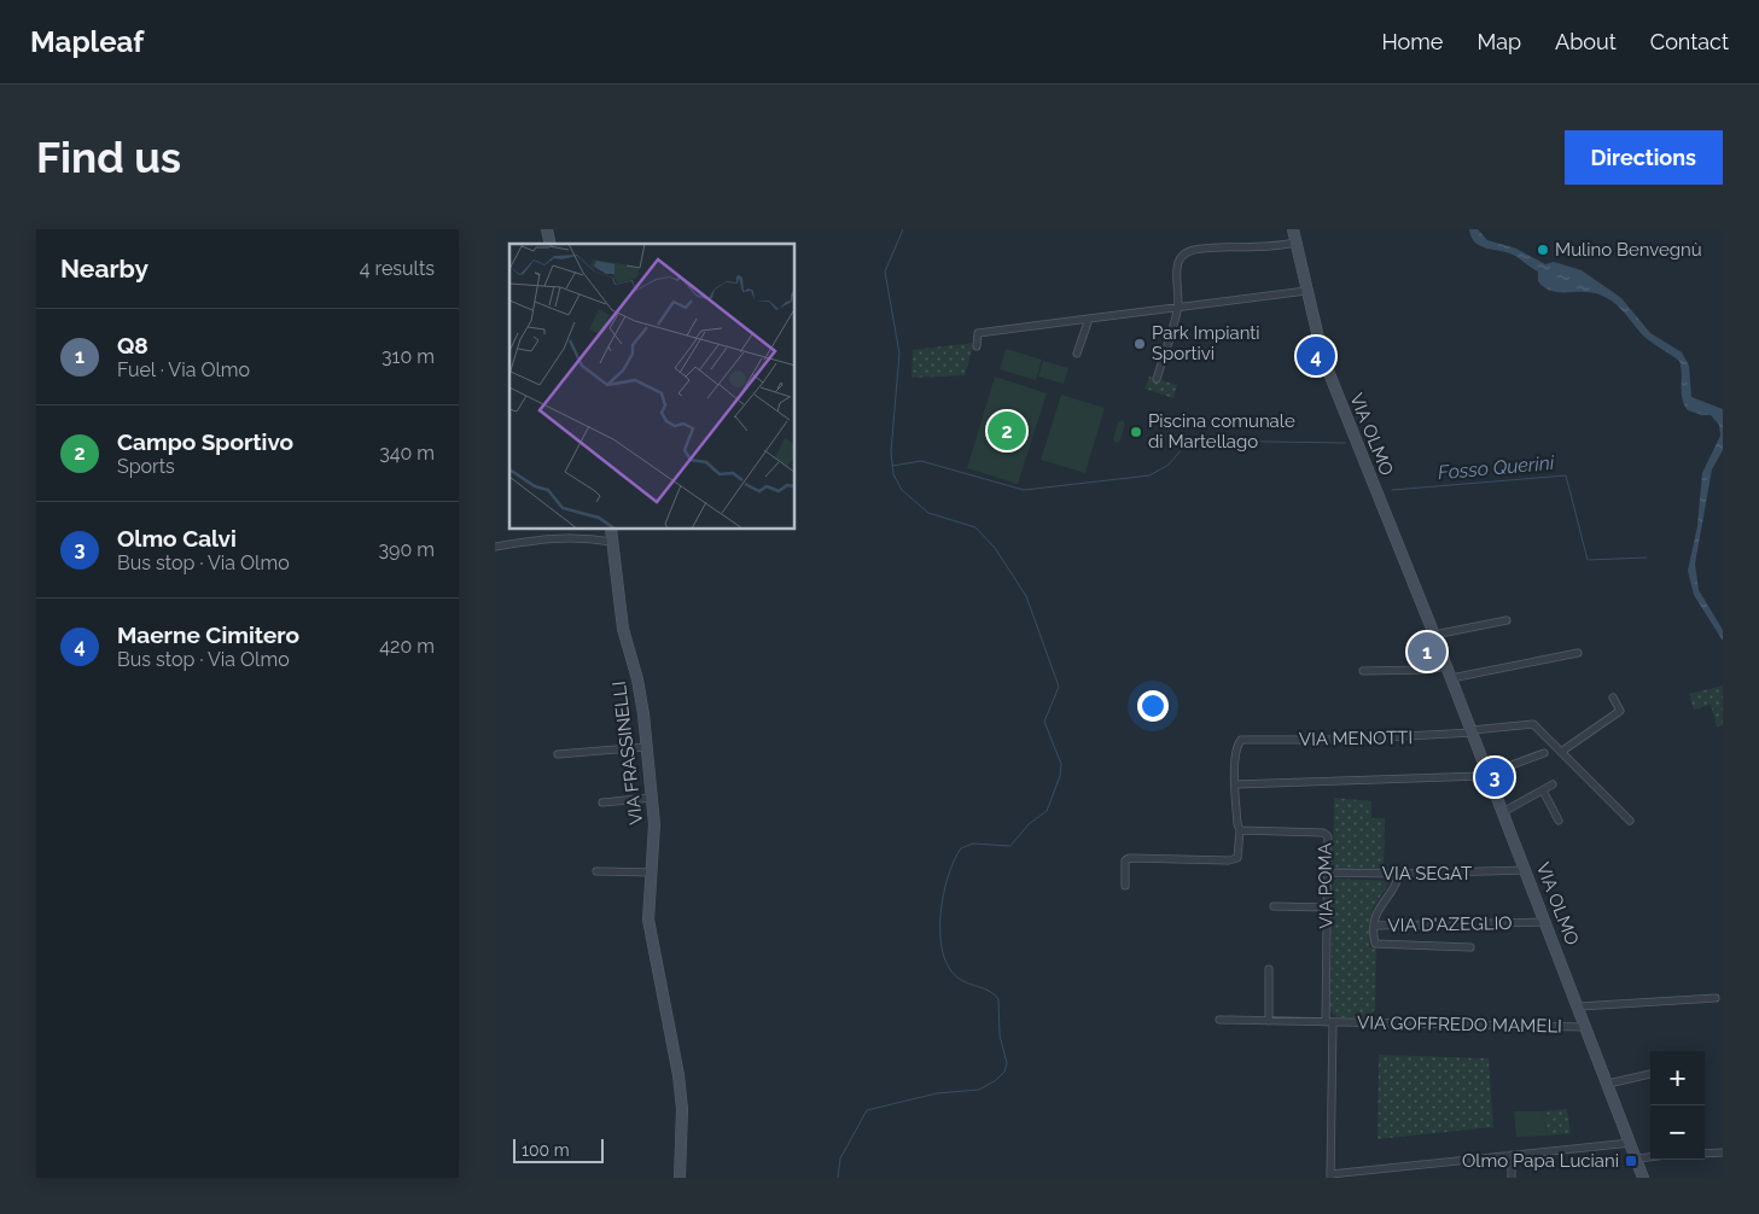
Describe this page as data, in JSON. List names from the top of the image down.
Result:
{
  "streets": {
    "street": [
      "VIA OLMO",
      "VIA MENOTTI",
      "VIA FRASSINELLI",
      "VIA SEGAT",
      "VIA POMA",
      "VIA D'AZEGLIO",
      "VIA GOFFREDO MAMELI"
    ]
  },
  "crossings": [
    ["VIA OLMO", "VIA MENOTTI"],
    ["VIA OLMO", "VIA SEGAT"],
    ["VIA OLMO", "VIA D'AZEGLIO"],
    ["VIA OLMO", "VIA GOFFREDO MAMELI"],
    ["VIA SEGAT", "VIA POMA"],
    ["VIA SEGAT", "VIA D'AZEGLIO"],
    ["VIA POMA", "VIA GOFFREDO MAMELI"]
  ],
  "water": ["Fosso Querini"],
  "places": {
    "other": ["Mulino Benvegnù", "Park Impianti Sportivi", "Piscina comunale di Martellago"],
    "transit": ["Olmo Papa Luciani"]
  },
  "scale_bar": "100 m",
  "page": {
    "header": "Mapleaf",
    "nav": [
      "Home",
      "Map",
      "About",
      "Contact"
    ],
    "buttons": "Directions",
    "title": "Find us",
    "heading": ["Nearby", "4 results"],
    "list": [
      {
        "mark": "1",
        "name": "Q8",
        "note": "Fuel · Via Olmo",
        "value": "310 m"
      },
      {
        "mark": "2",
        "name": "Campo Sportivo",
        "note": "Sports",
        "value": "340 m"
      },
      {
        "mark": "3",
        "name": "Olmo Calvi",
        "note": "Bus stop · Via Olmo",
        "value": "390 m"
      },
      {
        "mark": "4",
        "name": "Maerne Cimitero",
        "note": "Bus stop · Via Olmo",
        "value": "420 m"
      }
    ],
    "pins": [
      "4",
      "2",
      "1",
      "3"
    ],
    "map_buttons": ["+", "−"],
    "scale": "100 m"
  }
}
